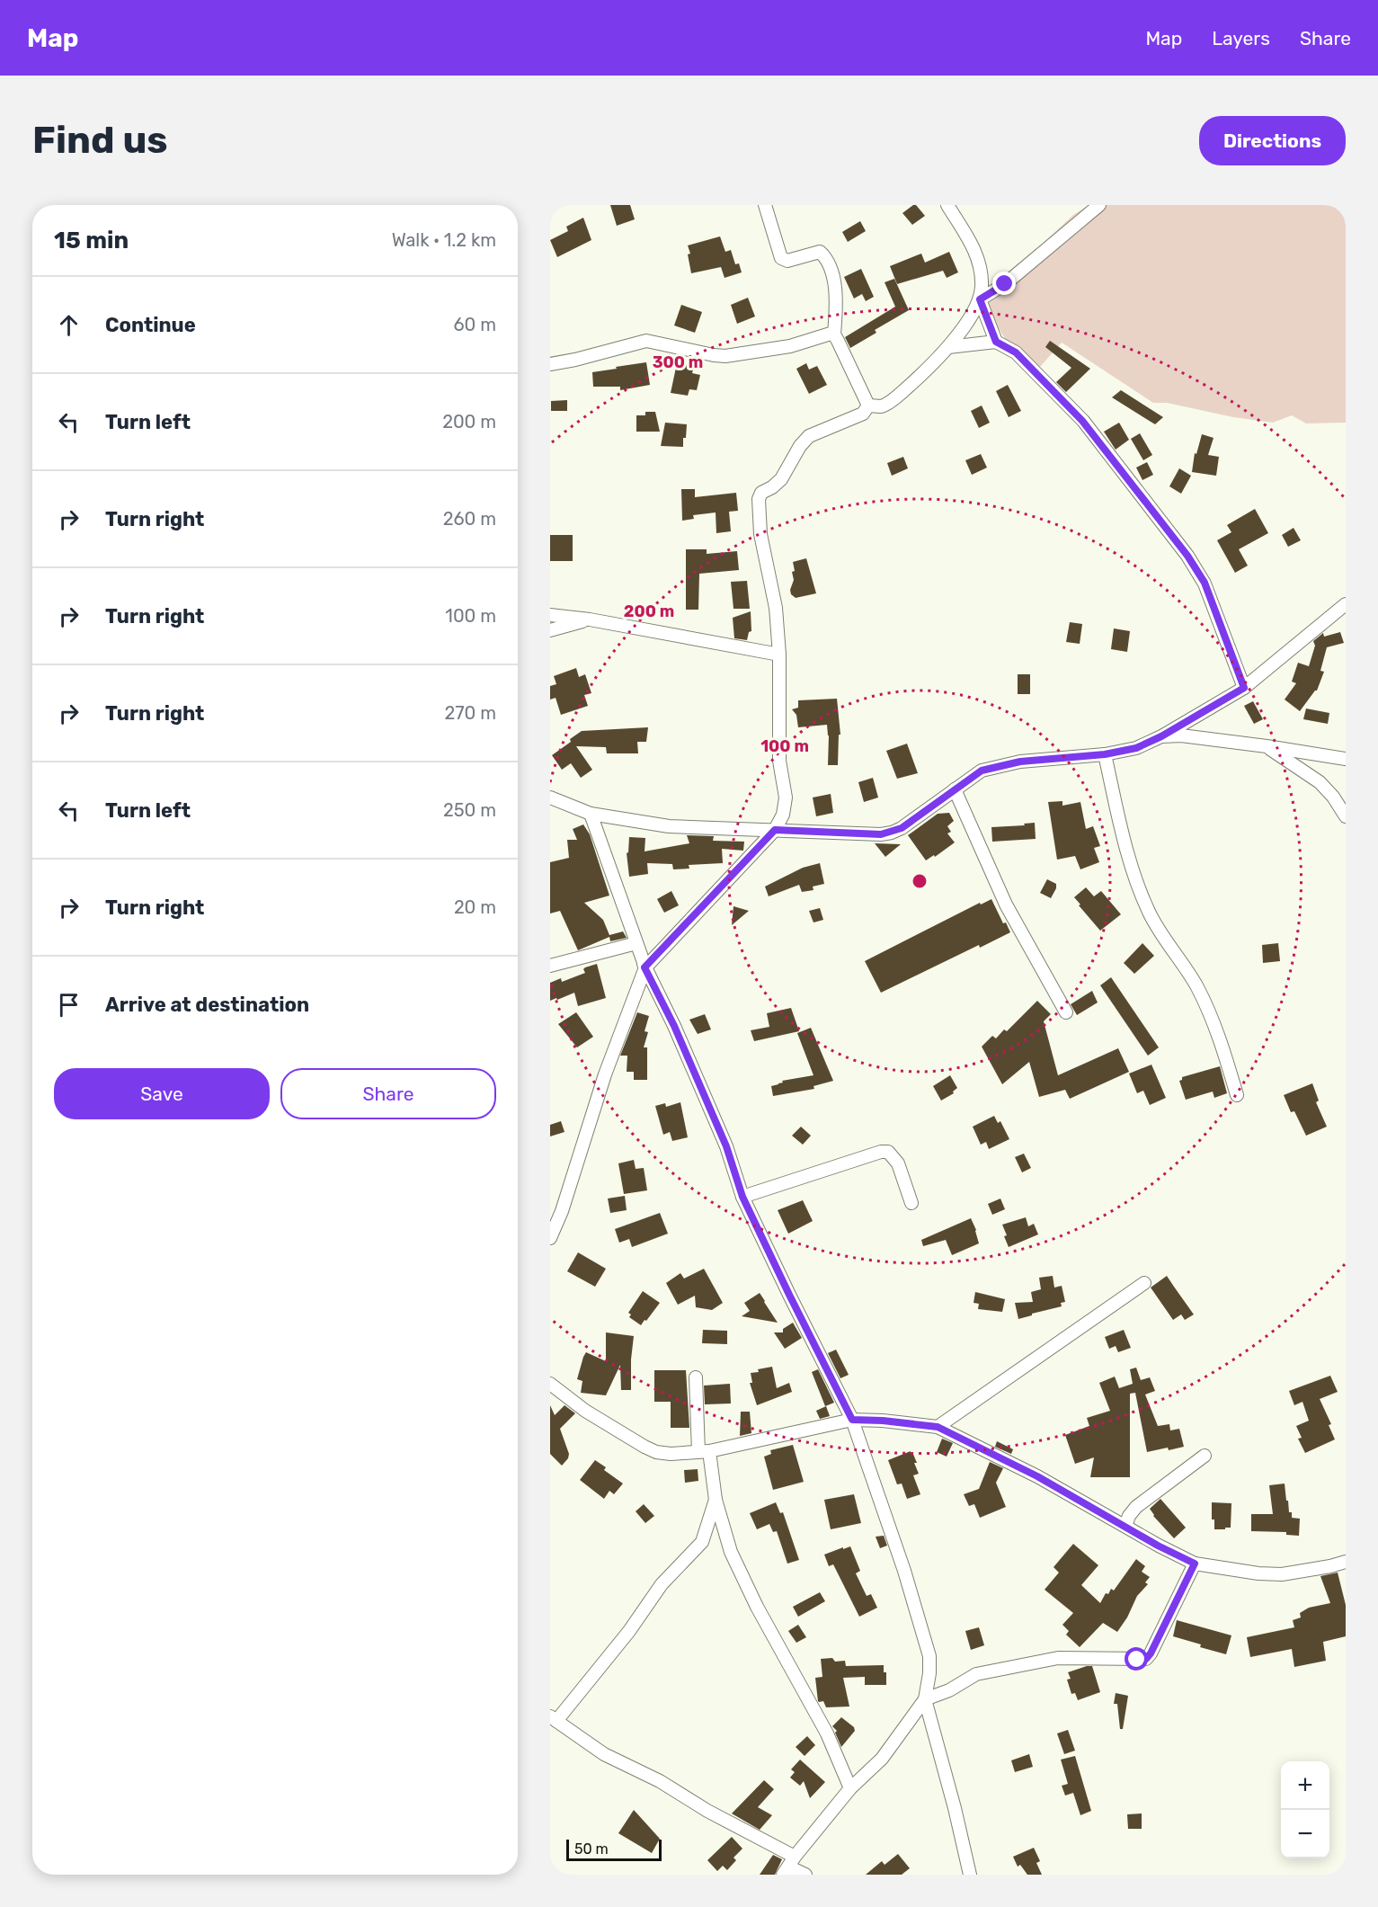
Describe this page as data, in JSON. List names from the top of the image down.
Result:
{
  "scale_bar": "50 m",
  "page": {
    "header": "Map",
    "nav": ["Map", "Layers", "Share"],
    "buttons": [
      "Directions",
      ["Save", "Share"]
    ],
    "title": "Find us",
    "heading": ["15 min", "Walk · 1.2 km"],
    "list": [
      ["Continue", "60 m"],
      ["Turn left", "200 m"],
      ["Turn right", "260 m"],
      ["Turn right", "100 m"],
      ["Turn right", "270 m"],
      ["Turn left", "250 m"],
      ["Turn right", "20 m"],
      "Arrive at destination"
    ],
    "map_buttons": ["+", "−"],
    "scale": "50 m"
  },
  "rings": ["300 m", "200 m", "100 m"]
}
